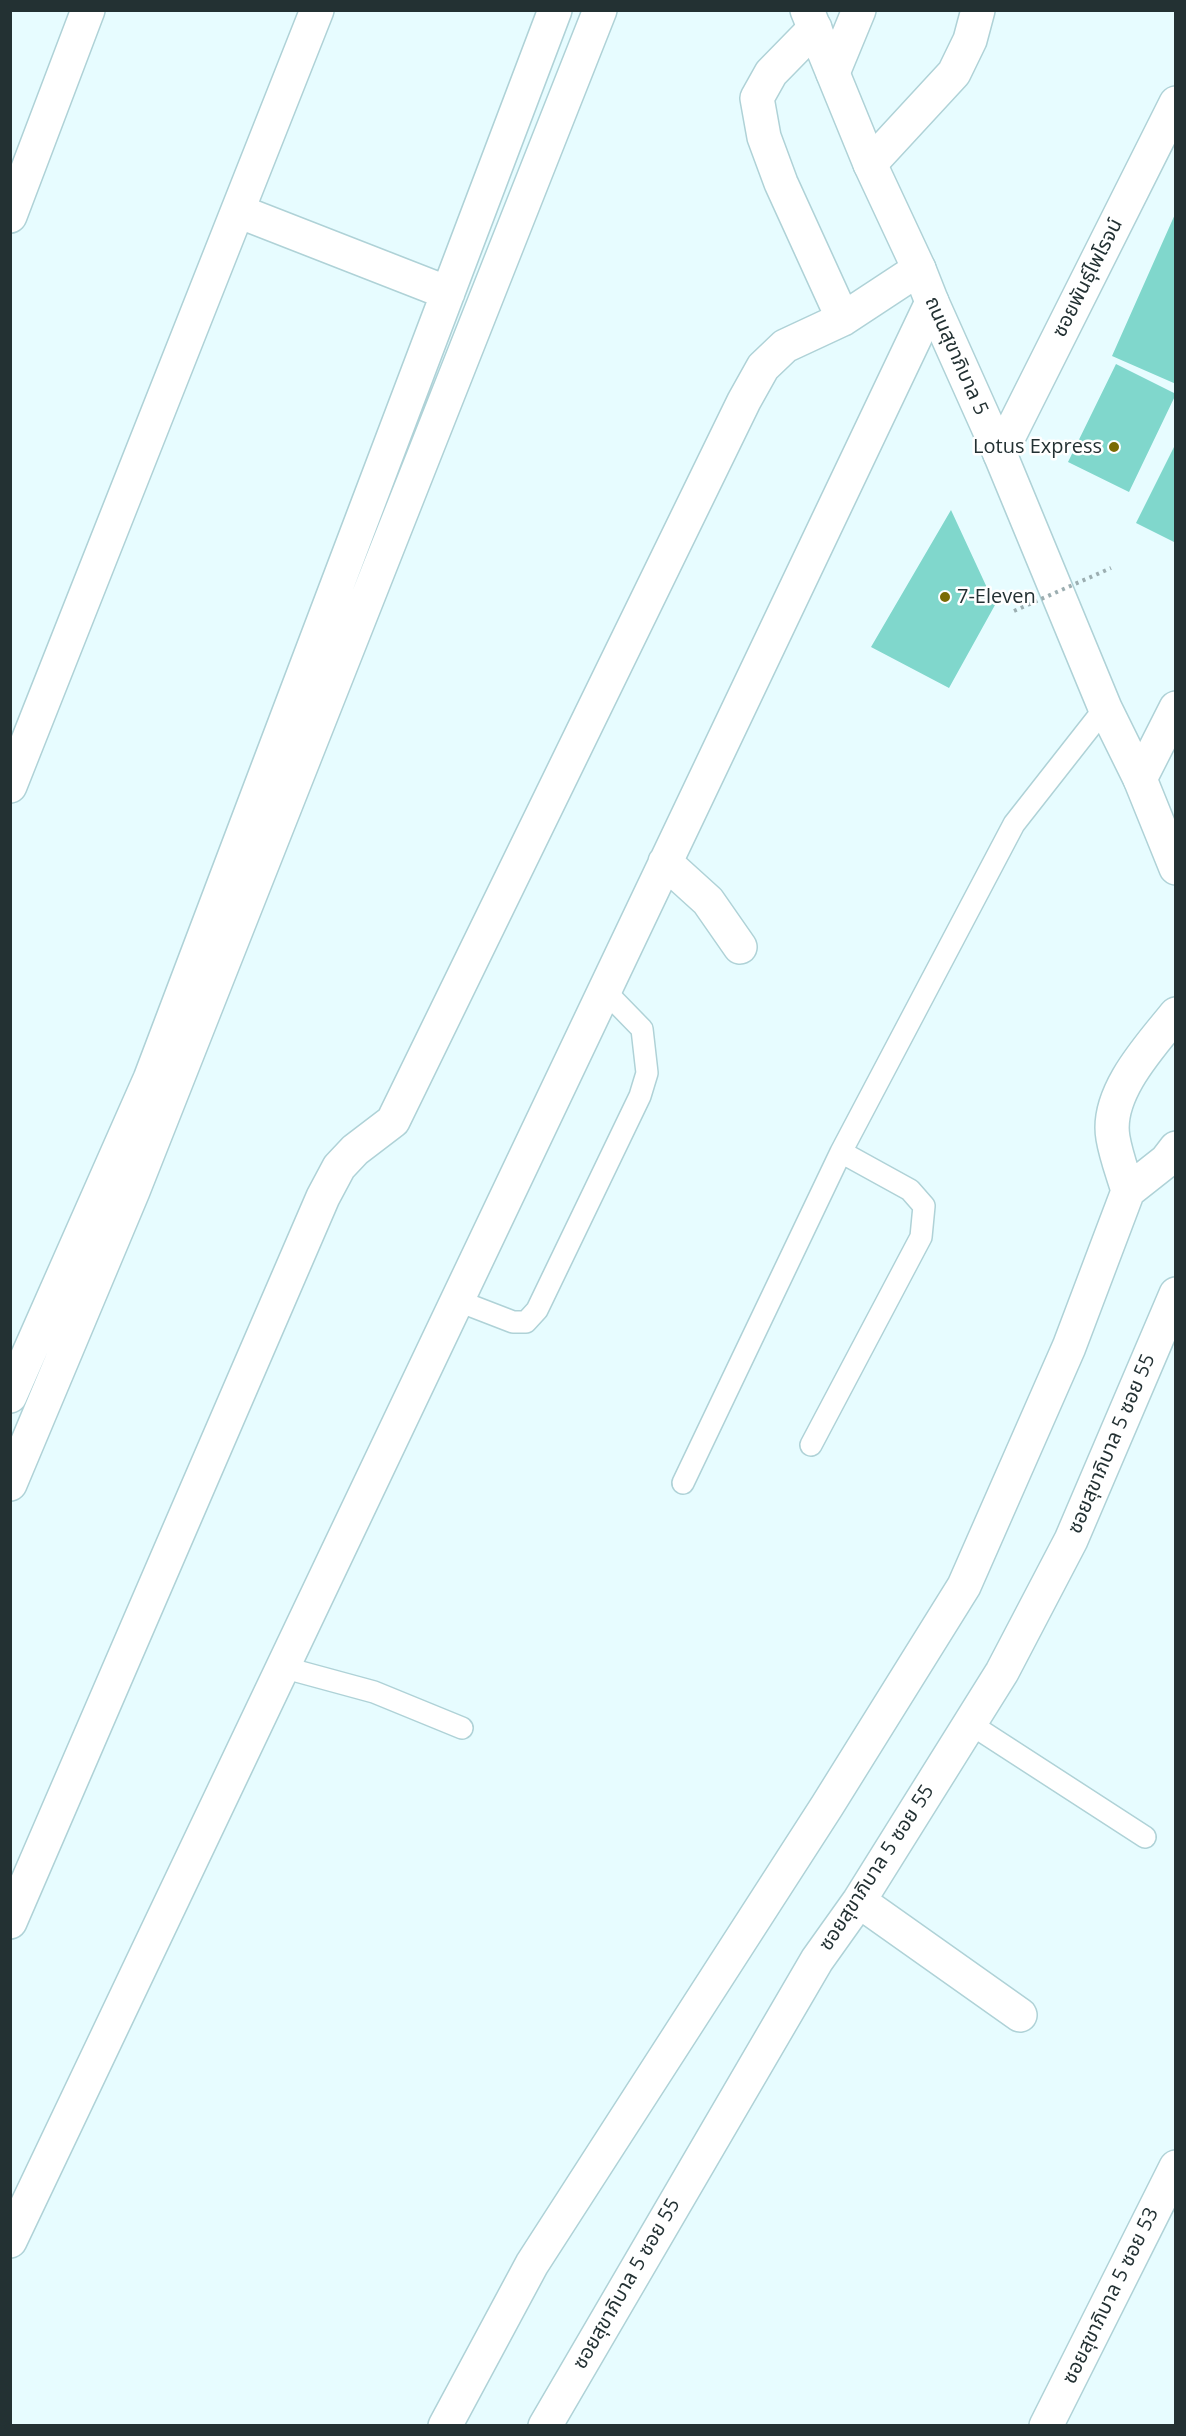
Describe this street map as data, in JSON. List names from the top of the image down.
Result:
{
  "streets": {
    "street": [
      "ซอยพันธ์ุไพโรจน์",
      "ถนนสุขาภิบาล 5",
      "ซอยสุขาภิบาล 5 ซอย 55",
      "ซอยสุขาภิบาล 5 ซอย 53"
    ]
  },
  "crossings": [
    ["ซอยพันธ์ุไพโรจน์", "ถนนสุขาภิบาล 5"]
  ],
  "places": ["Lotus Express", "7-Eleven"]
}
